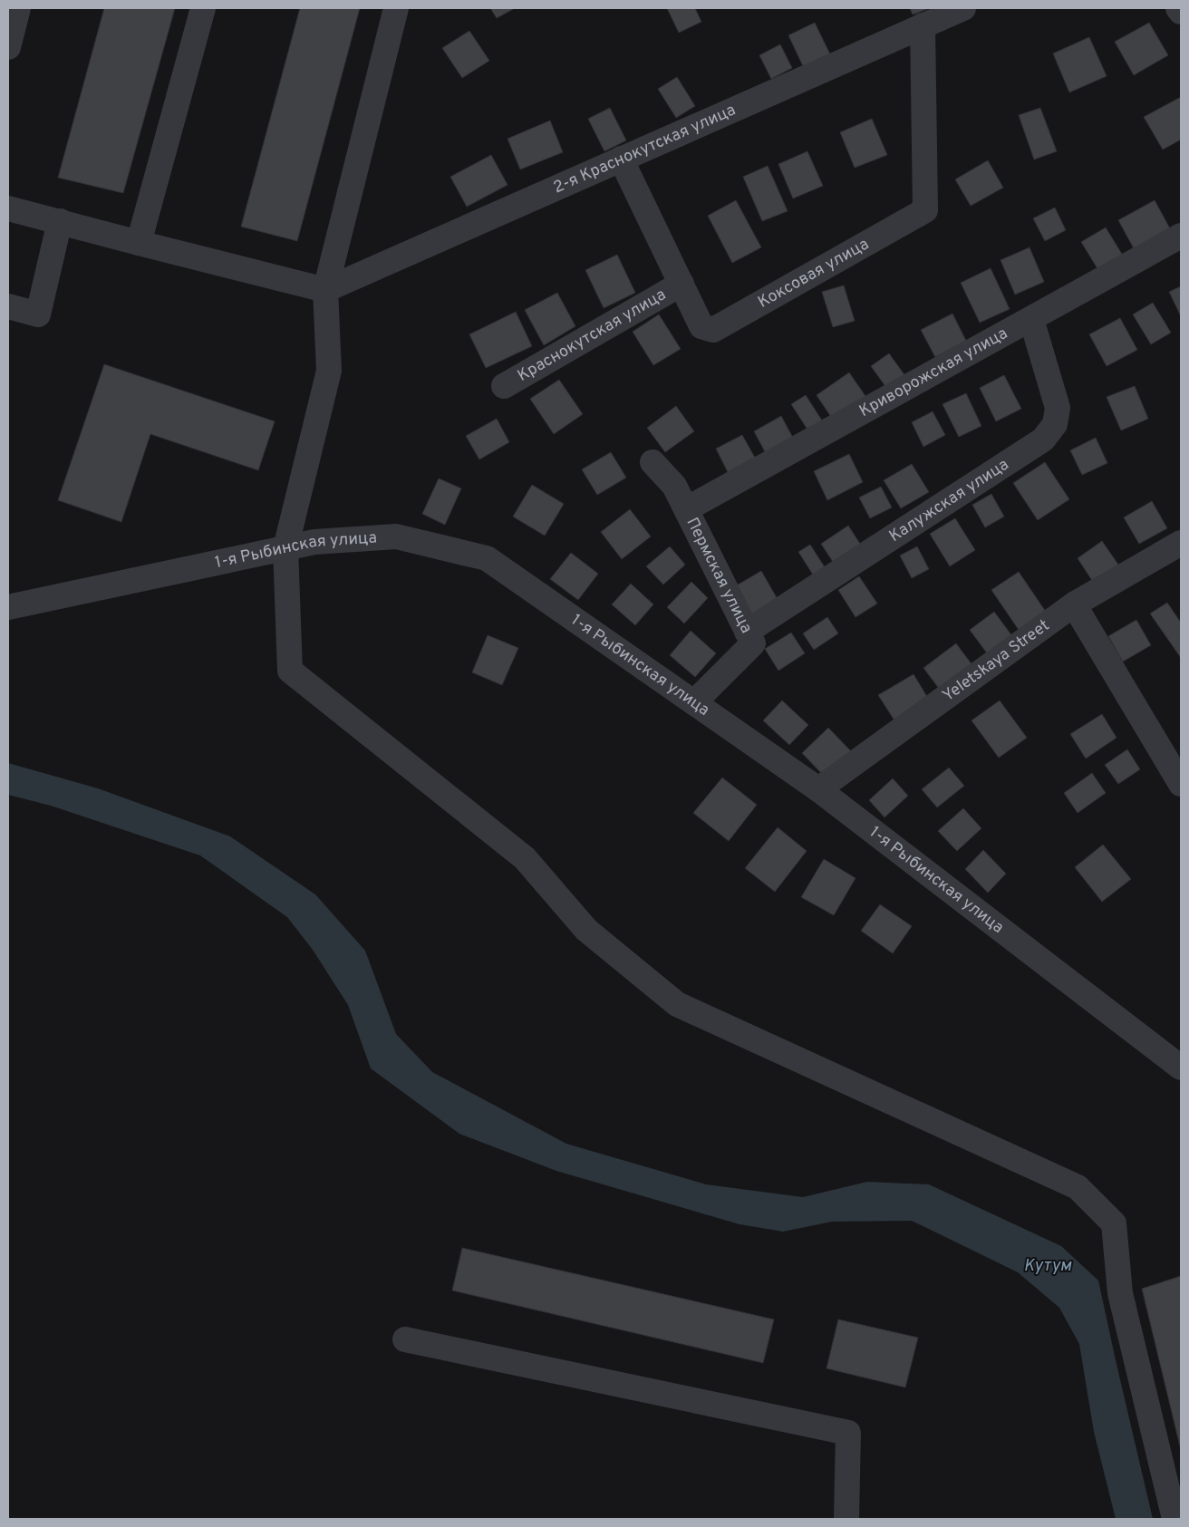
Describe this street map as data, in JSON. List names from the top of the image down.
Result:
{
  "streets": {
    "street": [
      "2-я Краснокутская улица",
      "Коксовая улица",
      "Краснокутская улица",
      "Криворожская улица",
      "Калужская улица",
      "1-я Рыбинская улица",
      "Пермская улица",
      "Yeletskaya Street"
    ]
  },
  "crossings": [
    ["2-я Краснокутская улица", "Коксовая улица"],
    ["Коксовая улица", "Краснокутская улица"],
    ["Криворожская улица", "Калужская улица"],
    ["Криворожская улица", "Пермская улица"],
    ["Калужская улица", "Пермская улица"],
    ["1-я Рыбинская улица", "Пермская улица"],
    ["1-я Рыбинская улица", "Yeletskaya Street"]
  ],
  "water": ["Кутум"]
}
